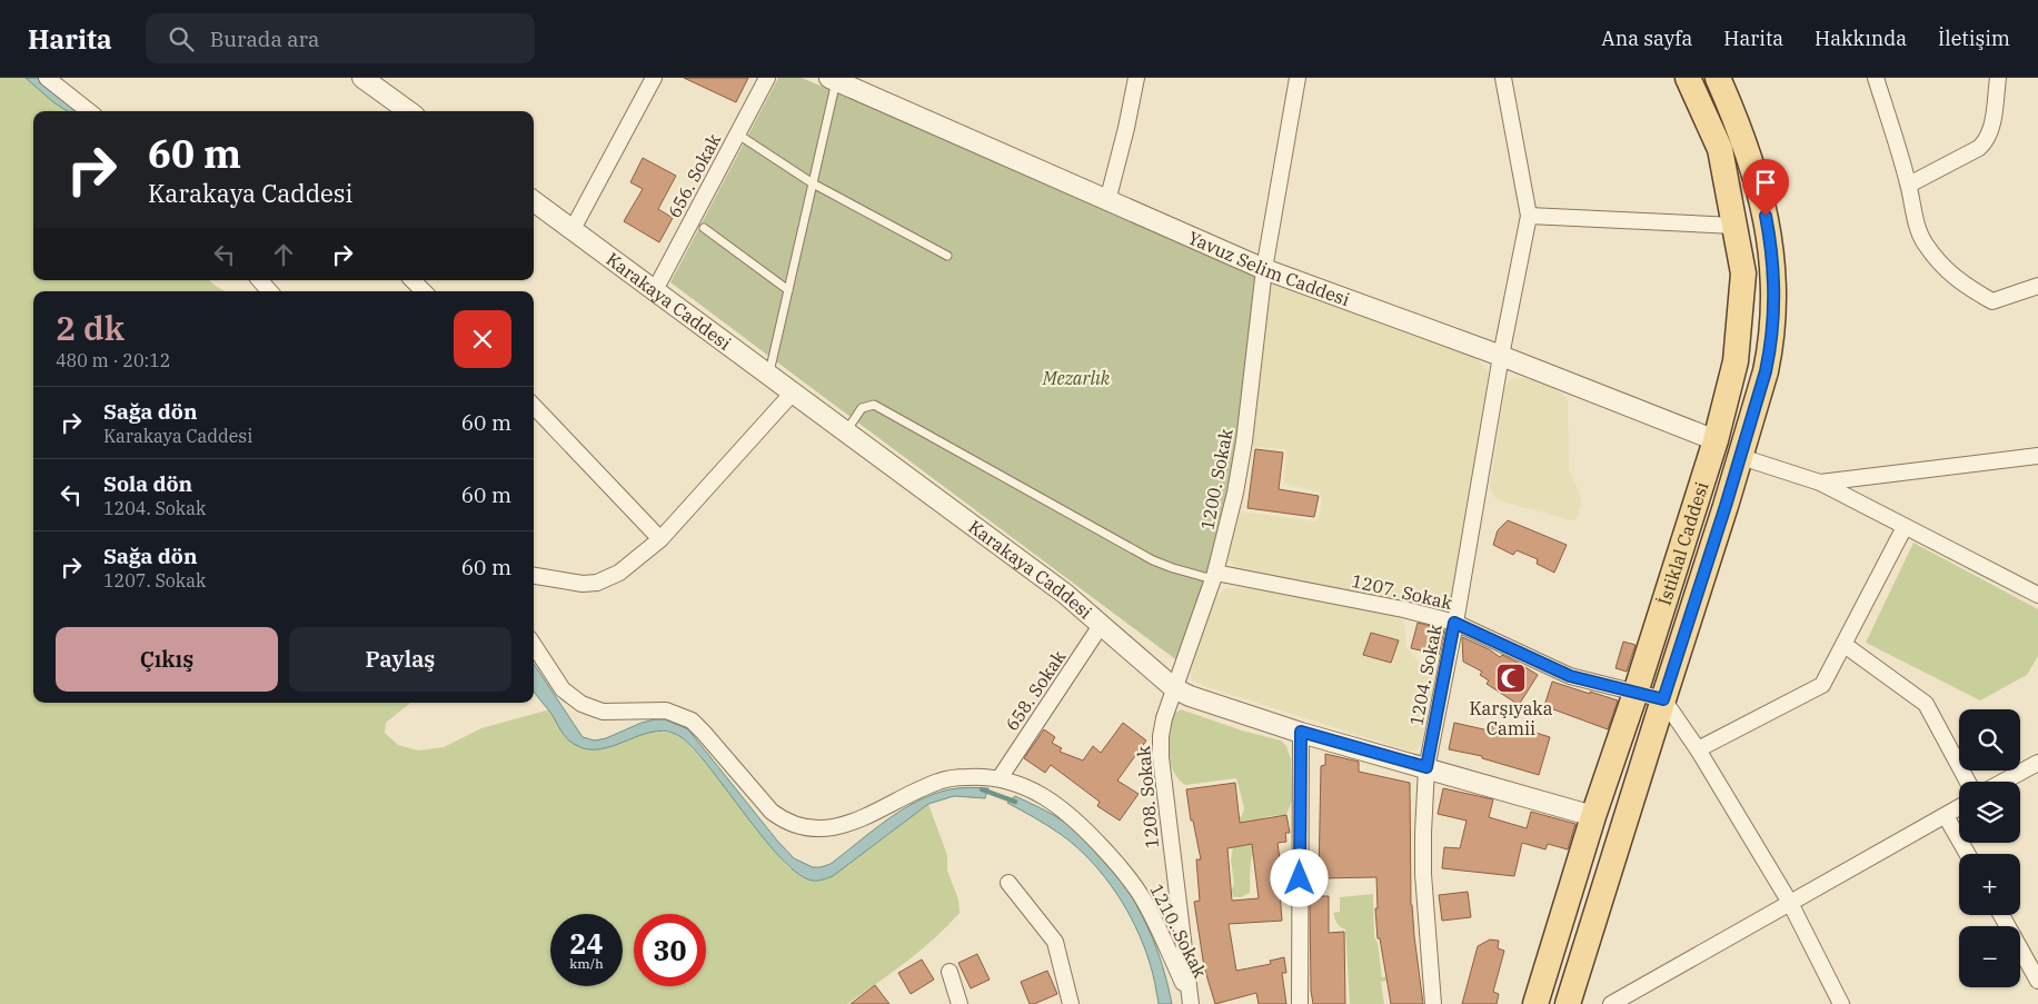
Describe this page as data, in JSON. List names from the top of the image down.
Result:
{
  "streets": {
    "main road": ["İstiklal Caddesi"],
    "street": [
      "656. Sokak",
      "Yavuz Selim Caddesi",
      "Karakaya Caddesi",
      "1200. Sokak",
      "1207. Sokak",
      "1204. Sokak",
      "658. Sokak",
      "1208. Sokak",
      "1210. Sokak"
    ]
  },
  "crossings": [
    ["656. Sokak", "Karakaya Caddesi"],
    ["Yavuz Selim Caddesi", "1200. Sokak"],
    ["Yavuz Selim Caddesi", "İstiklal Caddesi"],
    ["Yavuz Selim Caddesi", "1204. Sokak"],
    ["Karakaya Caddesi", "1200. Sokak"],
    ["Karakaya Caddesi", "İstiklal Caddesi"],
    ["Karakaya Caddesi", "1204. Sokak"],
    ["Karakaya Caddesi", "658. Sokak"],
    ["Karakaya Caddesi", "1208. Sokak"],
    ["1200. Sokak", "1207. Sokak"],
    ["1200. Sokak", "1208. Sokak"],
    ["İstiklal Caddesi", "1207. Sokak"],
    ["1207. Sokak", "1204. Sokak"],
    ["658. Sokak", "1210. Sokak"],
    ["1208. Sokak", "1210. Sokak"]
  ],
  "parks": ["Mezarlık"],
  "places": {
    "mosque": ["Karşıyaka Camii"]
  },
  "page": {
    "header": "Harita",
    "search": "Burada ara",
    "nav": [
      "Ana sayfa",
      "Harita",
      "Hakkında",
      "İletişim"
    ],
    "turn": ["60 m", "Karakaya Caddesi"],
    "heading": ["2 dk", "480 m · 20:12"],
    "list": [
      {
        "name": "Sağa dön",
        "note": "Karakaya Caddesi",
        "value": "60 m"
      },
      {
        "name": "Sola dön",
        "note": "1204. Sokak",
        "value": "60 m"
      },
      {
        "name": "Sağa dön",
        "note": "1207. Sokak",
        "value": "60 m"
      }
    ],
    "buttons": ["Çıkış", "Paylaş"],
    "map_buttons": ["+", "−"],
    "speed": "24 km/h",
    "limit": "30"
  }
}
